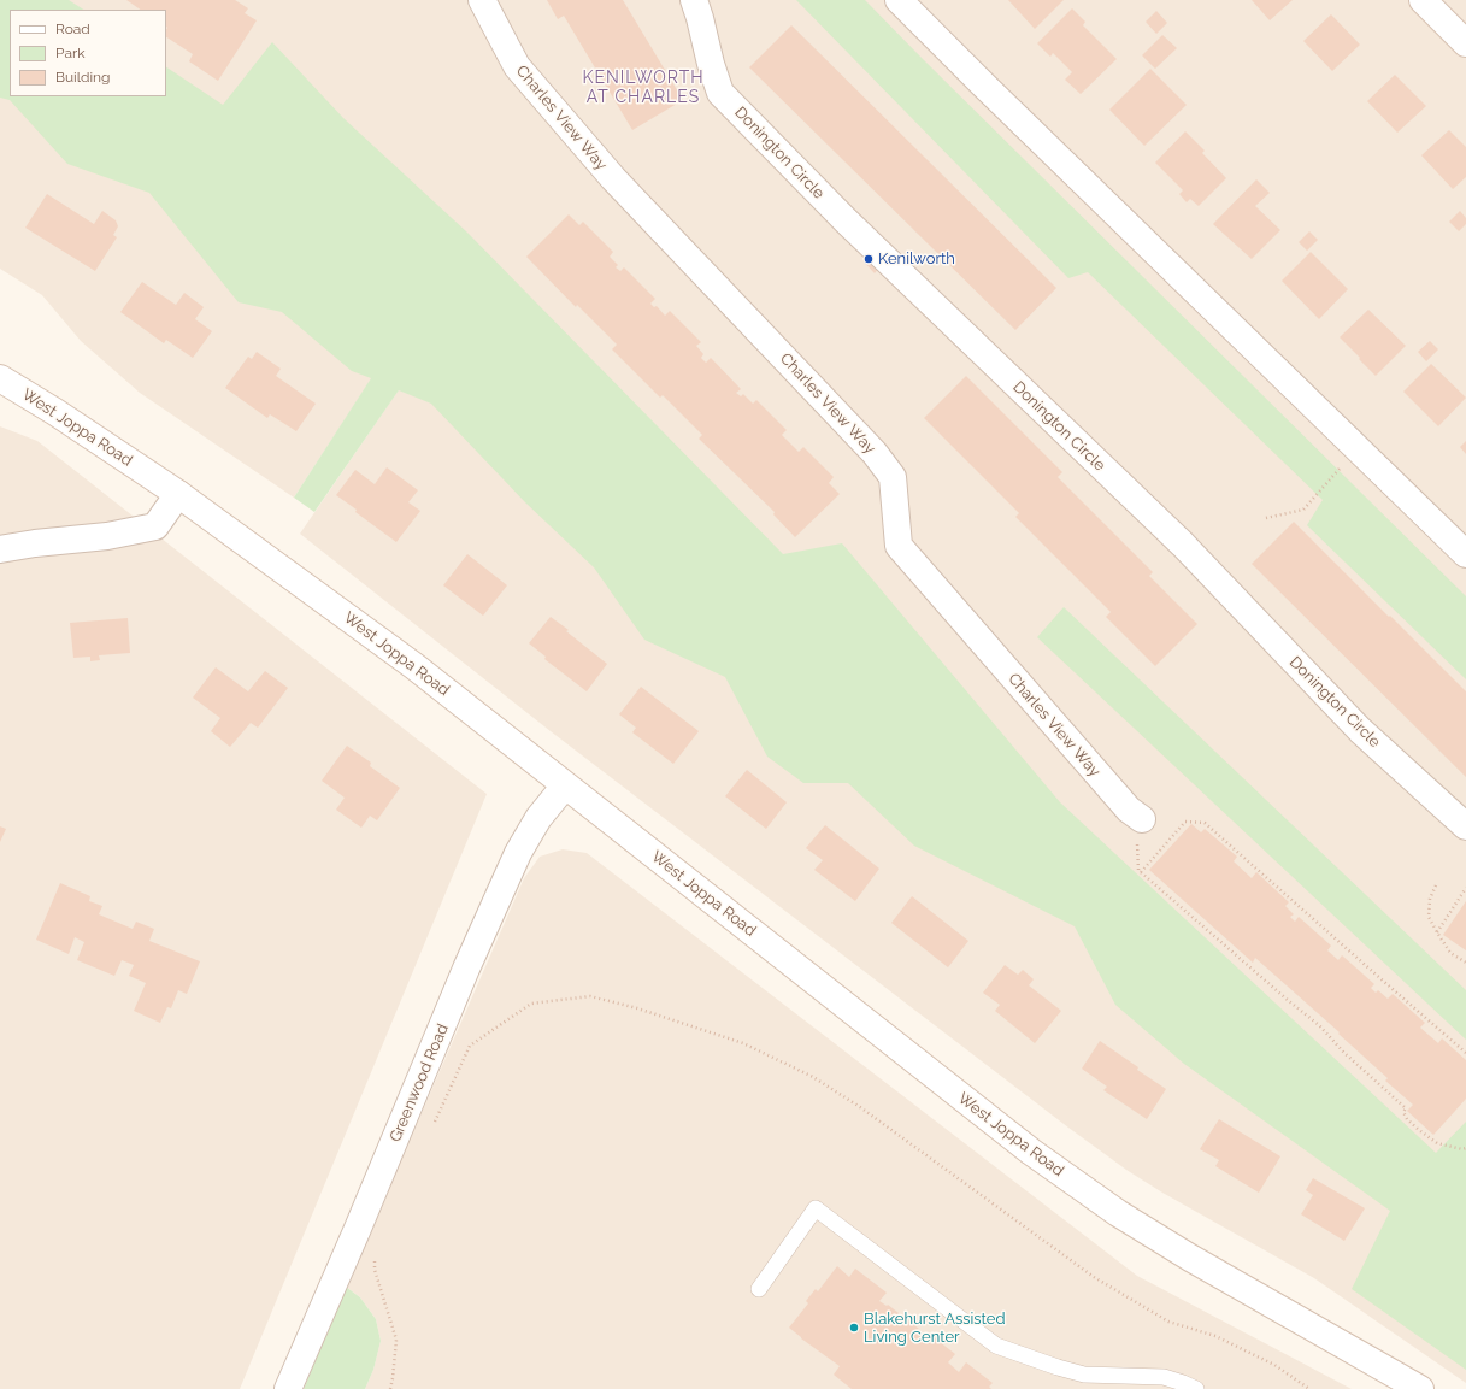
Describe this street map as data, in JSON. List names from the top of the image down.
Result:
{
  "streets": {
    "street": [
      "Charles View Way",
      "Donington Circle",
      "West Joppa Road",
      "Greenwood Road"
    ]
  },
  "crossings": [
    ["West Joppa Road", "Greenwood Road"]
  ],
  "districts": ["KENILWORTH AT CHARLES"],
  "places": ["Kenilworth", "Blakehurst Assisted Living Center"],
  "legend": ["Road", "Park", "Building"]
}
